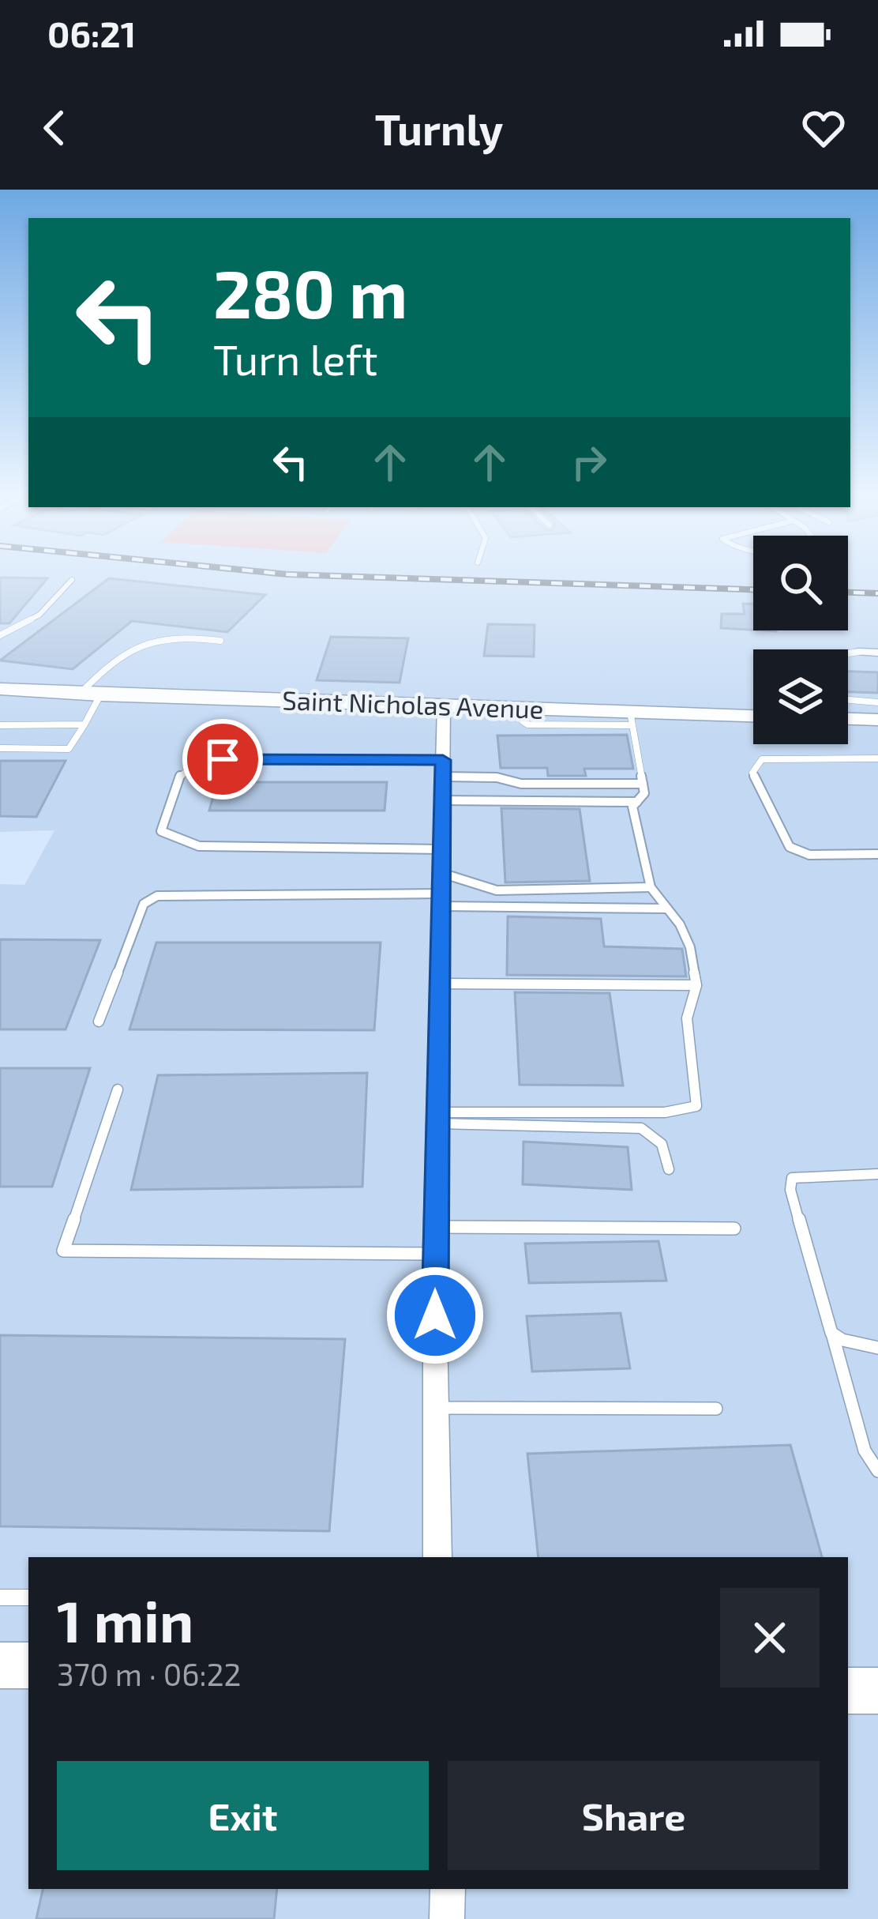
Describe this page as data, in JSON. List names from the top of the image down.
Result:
{
  "streets": {
    "street": ["Saint Nicholas Avenue"]
  },
  "page": {
    "status": "06:21",
    "header": "Turnly",
    "turn": ["280 m", "Turn left"],
    "heading": ["1 min", "370 m · 06:22"],
    "buttons": ["Exit", "Share"]
  }
}
